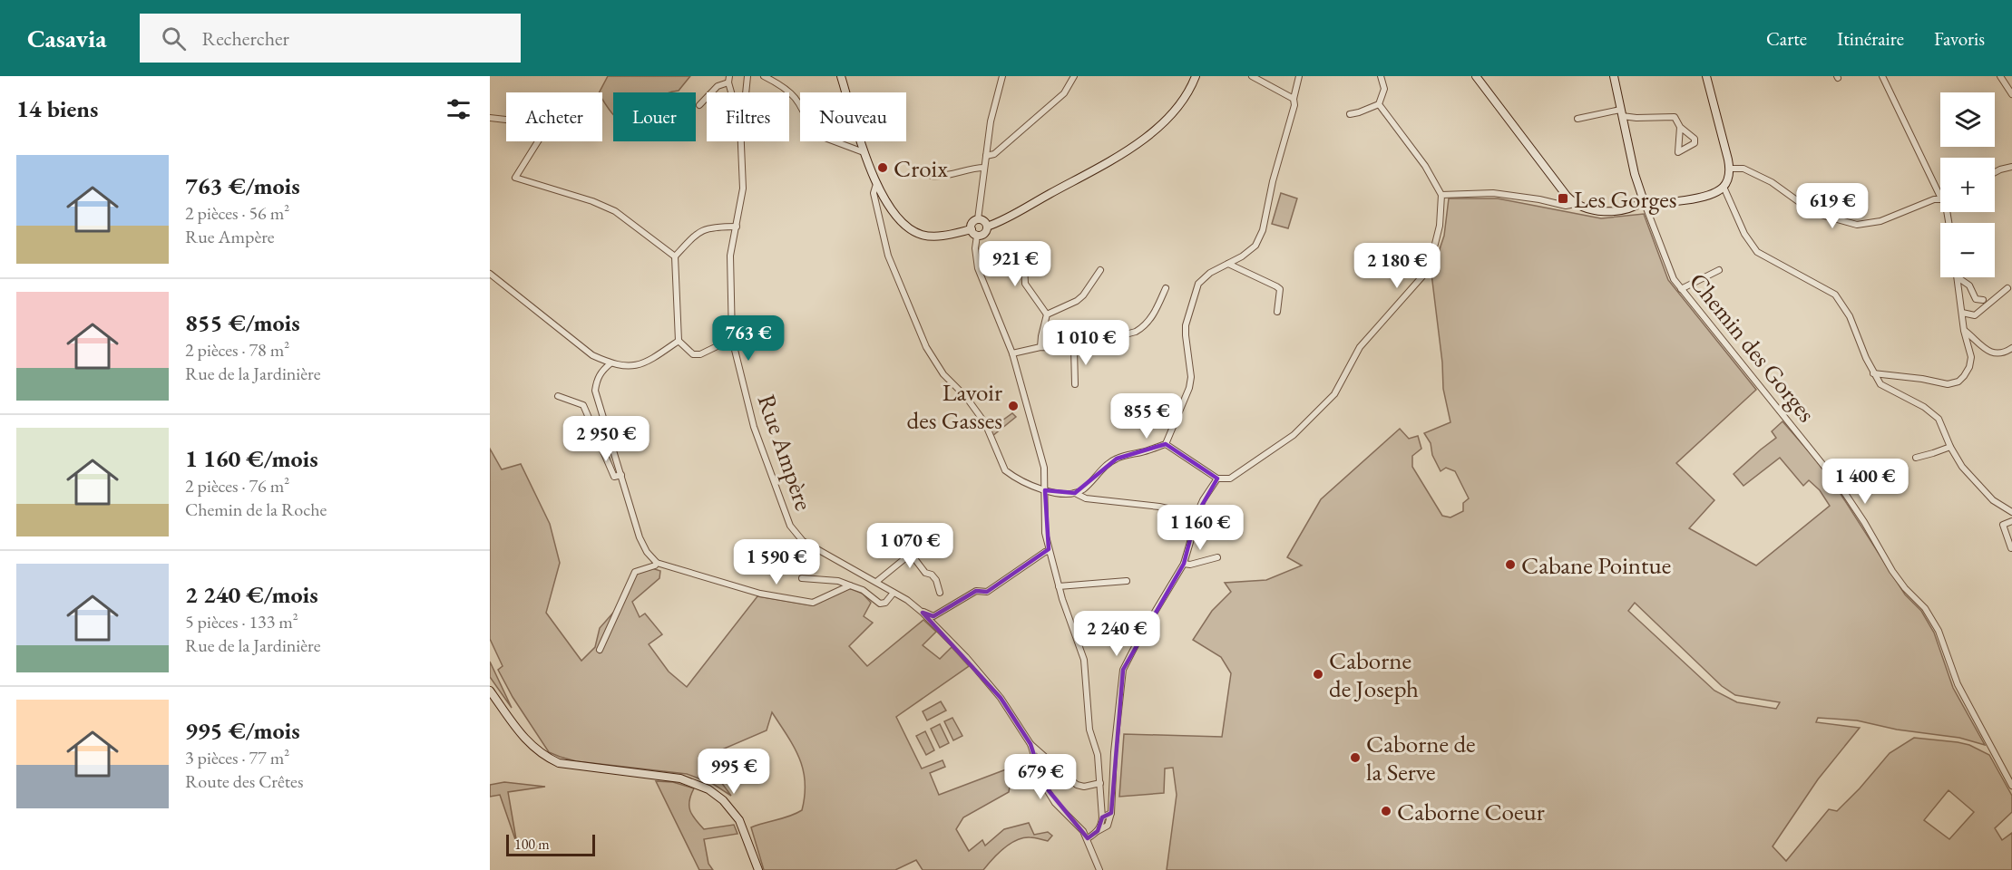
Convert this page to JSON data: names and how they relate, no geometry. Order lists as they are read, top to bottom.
{
  "streets": {
    "street": ["Chemin des Gorges", "Rue Ampère"]
  },
  "places": {
    "other": [
      "Croix",
      "Lavoir des Gasses",
      "Cabane Pointue",
      "Caborne de Joseph",
      "Caborne de la Serve",
      "Caborne Coeur"
    ],
    "transit": ["Les Gorges"]
  },
  "scale_bar": "100 m",
  "page": {
    "header": "Casavia",
    "search": "Rechercher",
    "nav": ["Carte", "Itinéraire", "Favoris"],
    "heading": "14 biens",
    "map_buttons": ["+", "−"],
    "chip": [
      "Acheter",
      "Louer",
      "Filtres",
      "Nouveau"
    ],
    "list": [
      {
        "name": "763 €/mois",
        "note": "2 pièces · 56 m² · Rue Ampère"
      },
      {
        "name": "855 €/mois",
        "note": "2 pièces · 78 m² · Rue de la Jardinière"
      },
      {
        "name": "1 160 €/mois",
        "note": "2 pièces · 76 m² · Chemin de la Roche"
      },
      {
        "name": "2 240 €/mois",
        "note": "5 pièces · 133 m² · Rue de la Jardinière"
      },
      {
        "name": "995 €/mois",
        "note": "3 pièces · 77 m² · Route des Crêtes"
      }
    ],
    "price": [
      "619 €",
      "921 €",
      "2 180 €",
      "763 €",
      "1 010 €",
      "855 €",
      "2 950 €",
      "1 400 €",
      "1 160 €",
      "1 070 €",
      "1 590 €",
      "2 240 €",
      "995 €",
      "679 €"
    ],
    "scale": "100 m"
  }
}
